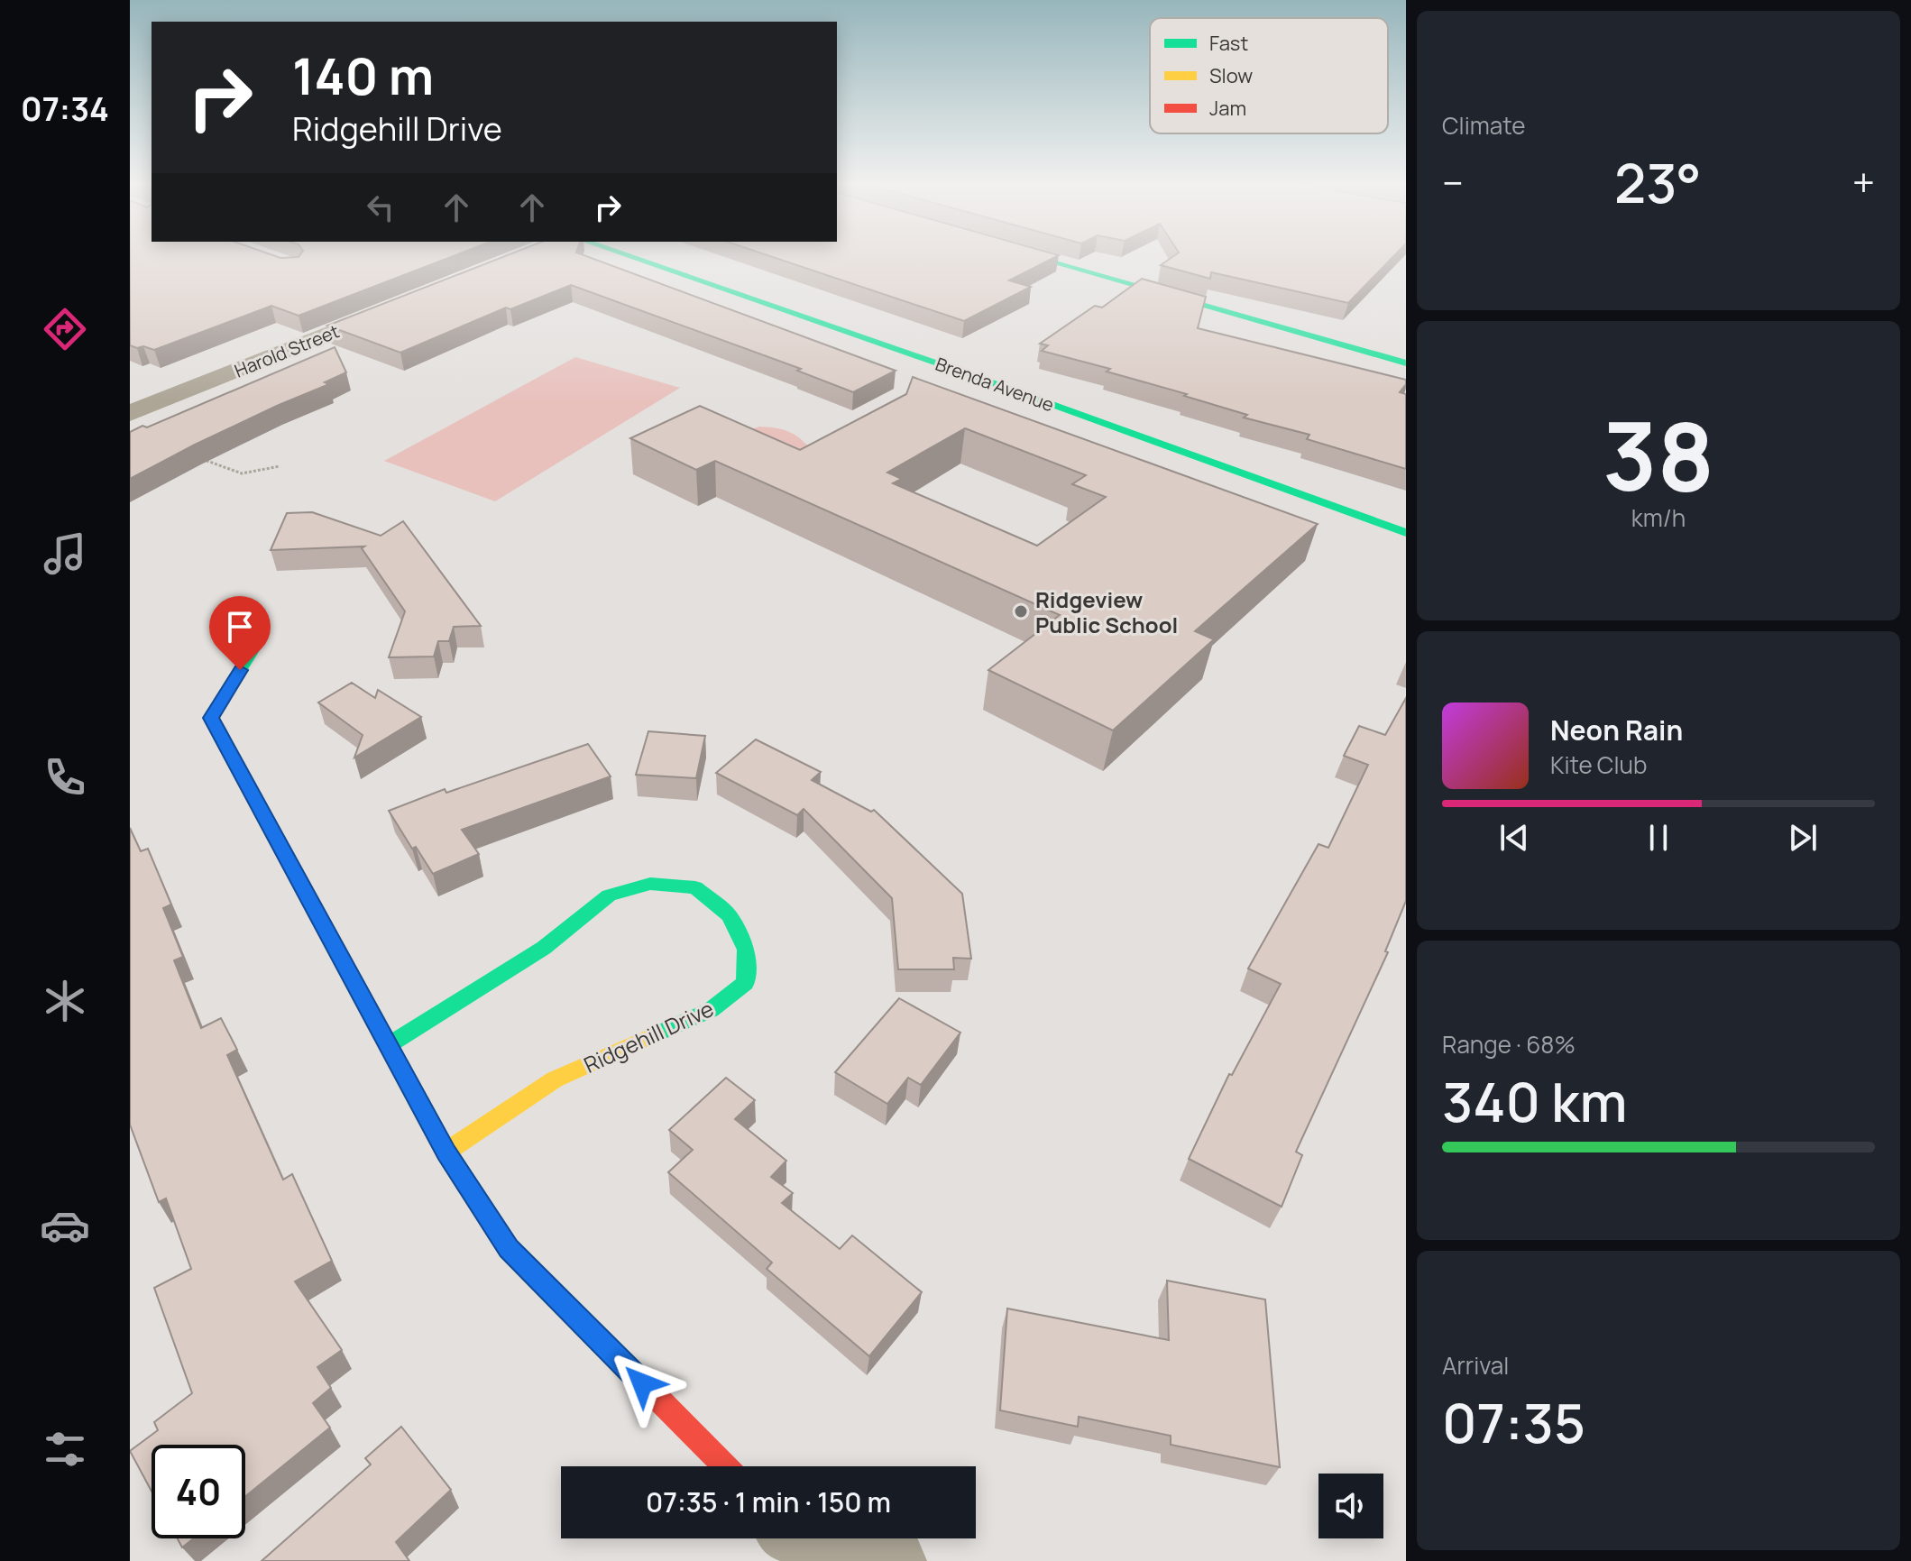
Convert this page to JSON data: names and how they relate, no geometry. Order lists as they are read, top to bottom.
{
  "streets": {
    "street": ["Harold Street", "Brenda Avenue", "Ridgehill Drive"]
  },
  "places": ["Ridgeview Public School"],
  "legend": ["Fast", "Slow", "Jam"],
  "page": {
    "tabs": "07:34",
    "tile": [
      "Climate",
      ["38", "km/h"],
      ["Range · 68%", "340 km"],
      ["Arrival", "07:35"]
    ],
    "turn": ["140 m", "Ridgehill Drive"],
    "heat": ["−", "23°", "+"],
    "song": ["Neon Rain", "Kite Club"],
    "limit": "40",
    "trip": "07:35 · 1 min · 150 m"
  }
}
